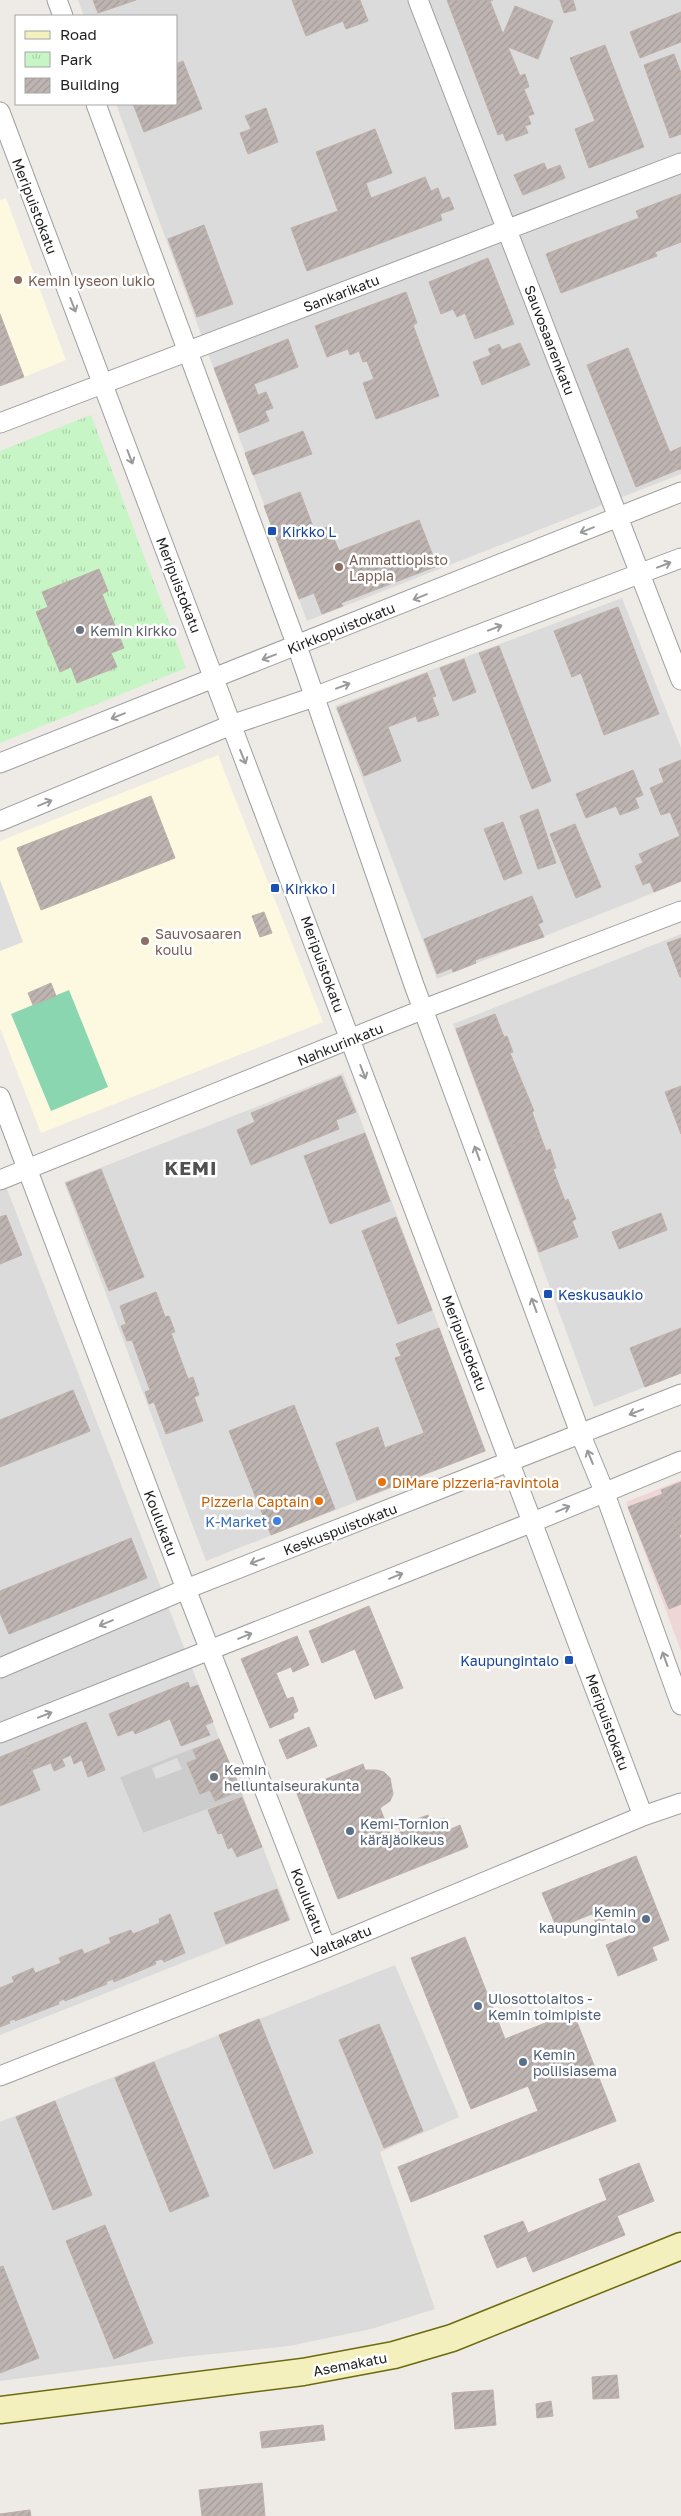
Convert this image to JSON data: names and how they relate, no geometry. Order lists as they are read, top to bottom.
{
  "streets": {
    "main road": ["Asemakatu"],
    "street": [
      "Meripuistokatu",
      "Sankarikatu",
      "Sauvosaarenkatu",
      "Kirkkopuistokatu",
      "Nahkurinkatu",
      "Koulukatu",
      "Keskuspuistokatu",
      "Valtakatu"
    ]
  },
  "crossings": [
    ["Meripuistokatu", "Sankarikatu"],
    ["Meripuistokatu", "Kirkkopuistokatu"],
    ["Meripuistokatu", "Nahkurinkatu"],
    ["Meripuistokatu", "Keskuspuistokatu"],
    ["Meripuistokatu", "Valtakatu"],
    ["Sankarikatu", "Sauvosaarenkatu"],
    ["Sauvosaarenkatu", "Kirkkopuistokatu"],
    ["Nahkurinkatu", "Koulukatu"],
    ["Koulukatu", "Keskuspuistokatu"],
    ["Koulukatu", "Valtakatu"]
  ],
  "districts": ["KEMI"],
  "places": {
    "other": [
      "Kemin lyseon lukio",
      "Ammattiopisto Lappia",
      "Kemin kirkko",
      "Sauvosaaren koulu",
      "DiMare pizzeria-ravintola",
      "Pizzeria Captain",
      "K-Market",
      "Kemin helluntaiseurakunta",
      "Kemi-Tornion käräjäoikeus",
      "Kemin kaupungintalo",
      "Ulosottolaitos - Kemin toimipiste",
      "Kemin poliisiasema"
    ],
    "transit": [
      "Kirkko L",
      "Kirkko I",
      "Keskusaukio",
      "Kaupungintalo"
    ]
  },
  "legend": ["Road", "Park", "Building"]
}
